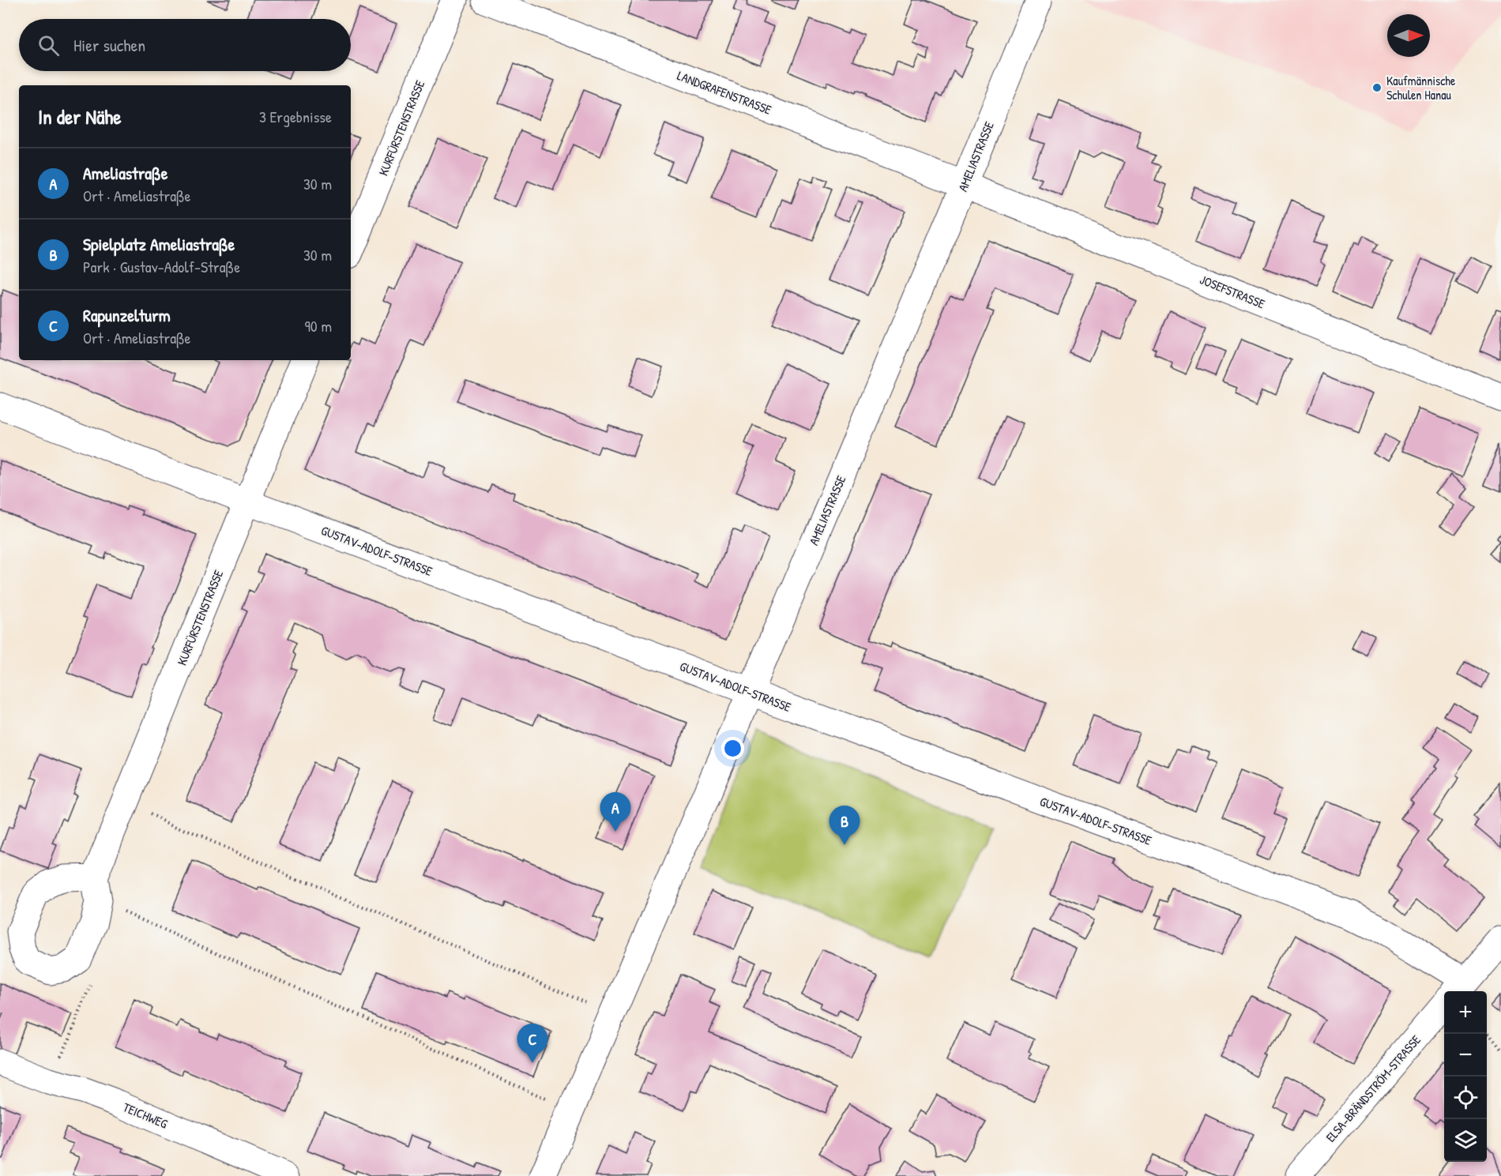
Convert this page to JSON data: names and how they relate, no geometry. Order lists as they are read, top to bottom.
{
  "streets": {
    "street": [
      "LANDGRAFENSTRASSE",
      "KURFÜRSTENSTRASSE",
      "AMELIASTRASSE",
      "JOSEFSTRASSE",
      "GUSTAV-ADOLF-STRASSE",
      "ELSA-BRÄNDSTRÖM-STRASSE",
      "TEICHWEG"
    ]
  },
  "crossings": [
    ["LANDGRAFENSTRASSE", "AMELIASTRASSE"],
    ["LANDGRAFENSTRASSE", "JOSEFSTRASSE"],
    ["KURFÜRSTENSTRASSE", "GUSTAV-ADOLF-STRASSE"],
    ["AMELIASTRASSE", "JOSEFSTRASSE"],
    ["AMELIASTRASSE", "GUSTAV-ADOLF-STRASSE"]
  ],
  "places": ["Kaufmännische Schulen Hanau"],
  "north": "right",
  "page": {
    "search": "Hier suchen",
    "heading": ["In der Nähe", "3 Ergebnisse"],
    "list": [
      {
        "mark": "A",
        "name": "Ameliastraße",
        "note": "Ort · Ameliastraße",
        "value": "30 m"
      },
      {
        "mark": "B",
        "name": "Spielplatz Ameliastraße",
        "note": "Park · Gustav-Adolf-Straße",
        "value": "30 m"
      },
      {
        "mark": "C",
        "name": "Rapunzelturm",
        "note": "Ort · Ameliastraße",
        "value": "90 m"
      }
    ],
    "pins": ["A", "B", "C"],
    "map_buttons": ["+", "−"]
  }
}
